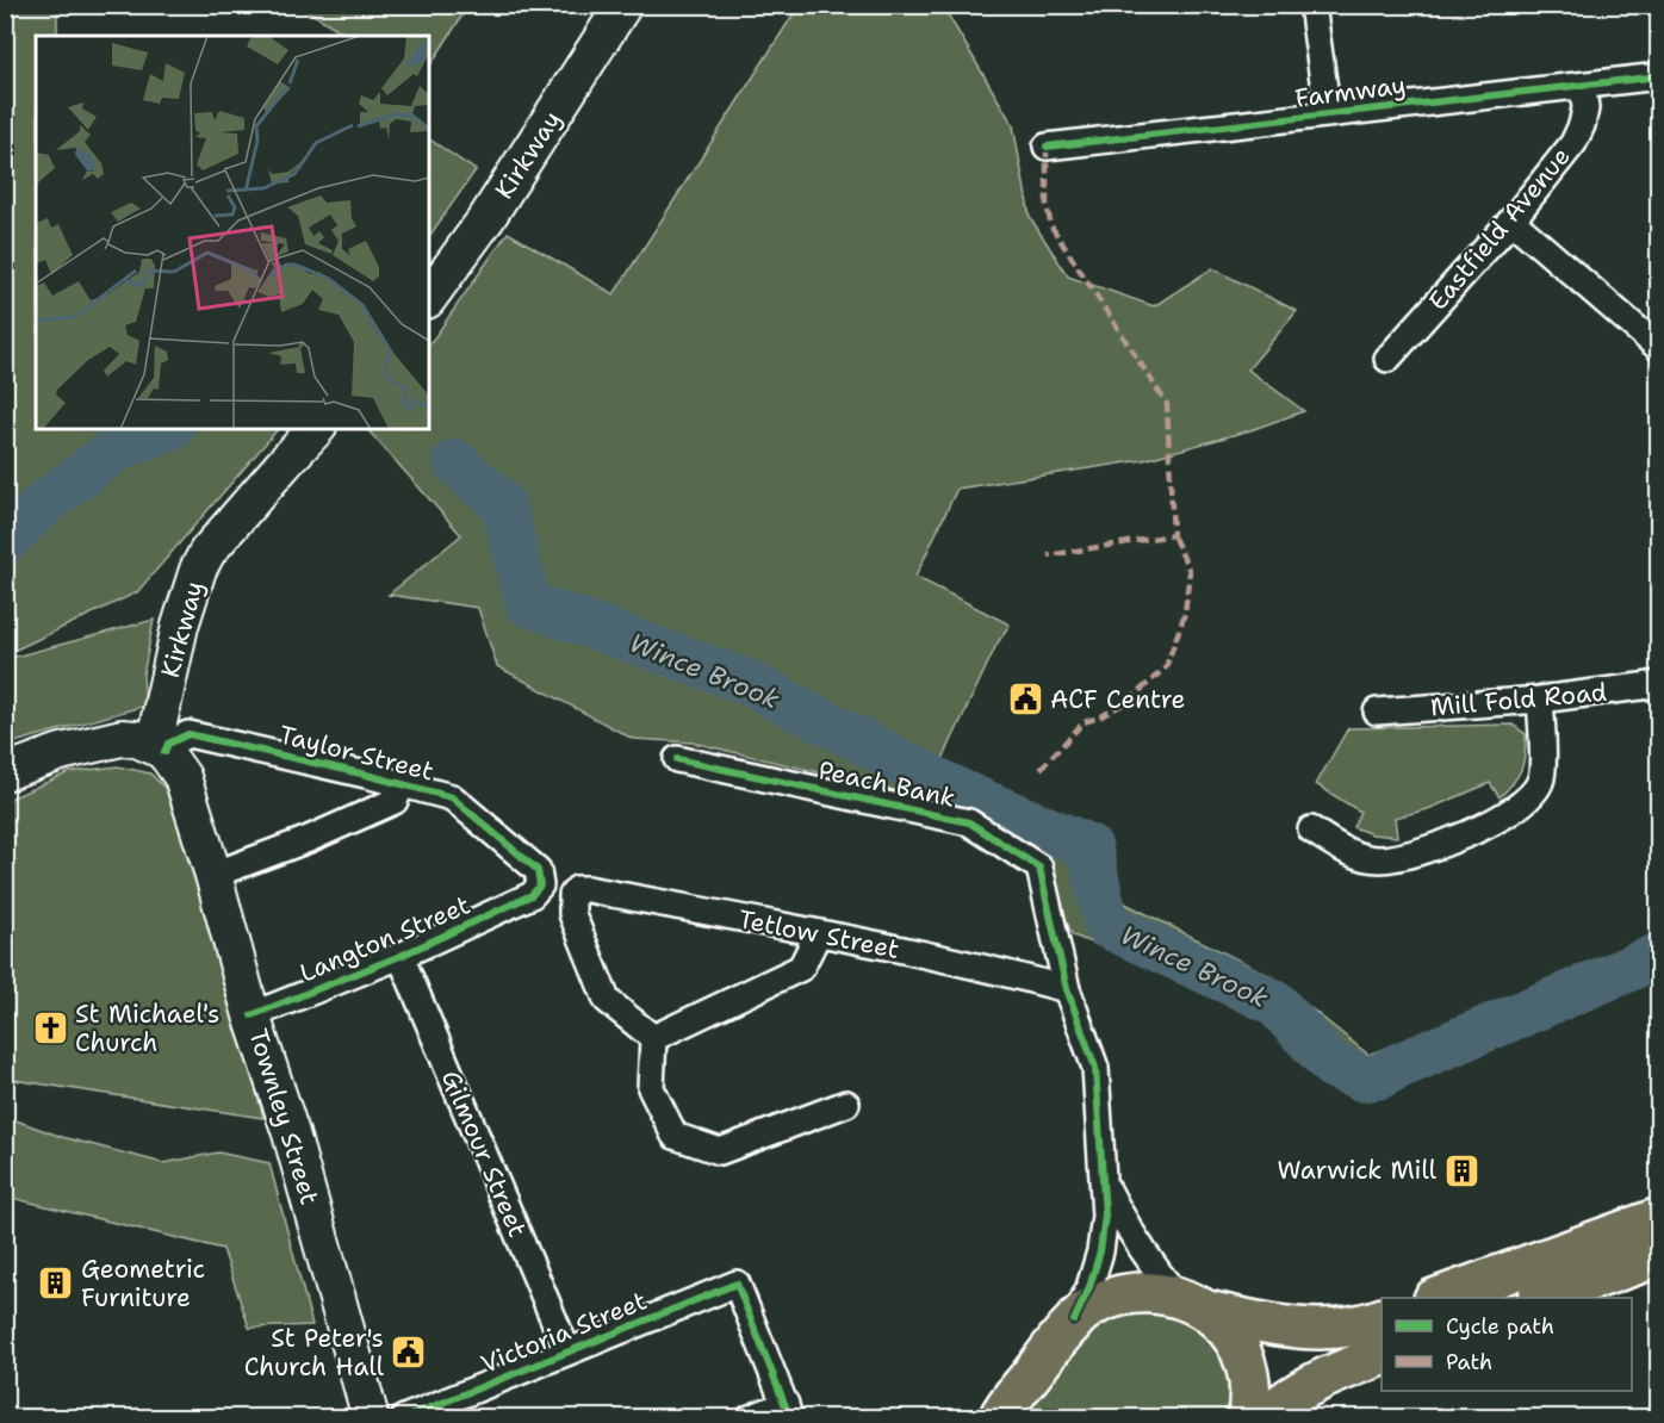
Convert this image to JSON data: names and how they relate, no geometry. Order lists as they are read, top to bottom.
{
  "streets": {
    "main road": ["Kirkway", "Townley Street"],
    "street": [
      "Farmway",
      "Eastfield Avenue",
      "Mill Fold Road",
      "Taylor Street",
      "Peach Bank",
      "Tetlow Street",
      "Langton Street",
      "Gilmour Street",
      "Victoria Street"
    ]
  },
  "crossings": [
    ["Farmway", "Eastfield Avenue"],
    ["Kirkway", "Taylor Street"],
    ["Kirkway", "Townley Street"],
    ["Taylor Street", "Langton Street"],
    ["Taylor Street", "Townley Street"],
    ["Peach Bank", "Tetlow Street"],
    ["Langton Street", "Townley Street"],
    ["Langton Street", "Gilmour Street"],
    ["Gilmour Street", "Victoria Street"]
  ],
  "water": ["Wince Brook"],
  "places": {
    "public building": ["ACF Centre", "St Peter's Church Hall"],
    "church": ["St Michael's Church"],
    "building": ["Warwick Mill", "Geometric Furniture"]
  },
  "legend": ["Cycle path", "Path"]
}
